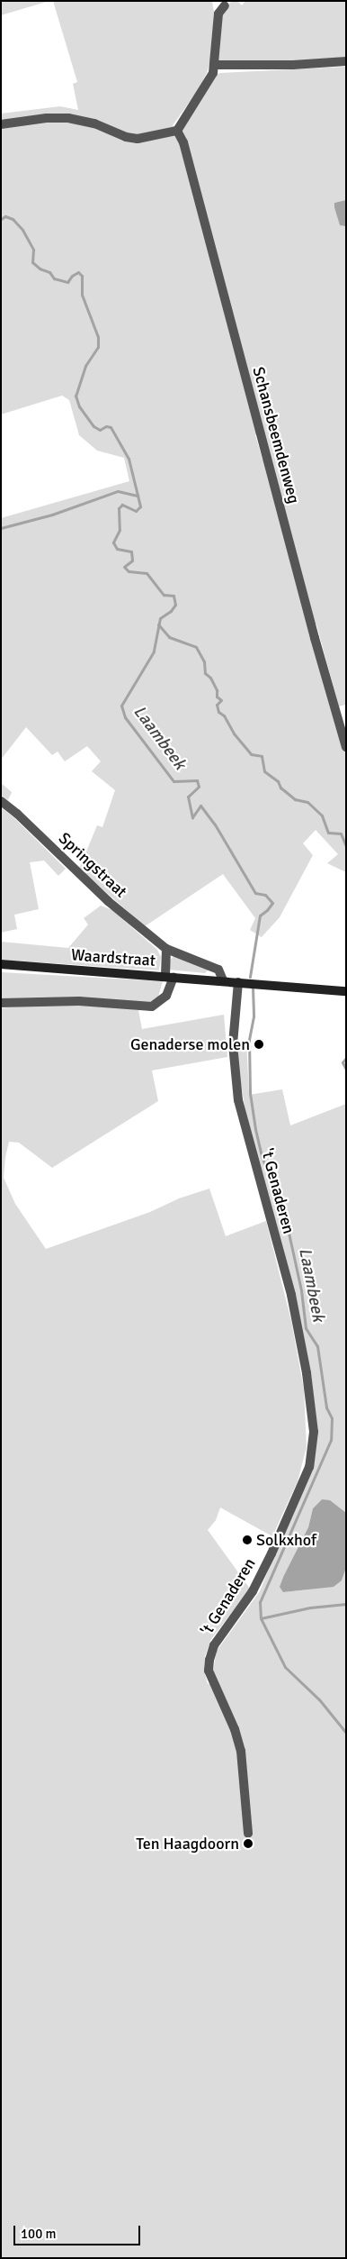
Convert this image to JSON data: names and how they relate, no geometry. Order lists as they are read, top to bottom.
{
  "streets": {
    "street": [
      "Schansbeemdenweg",
      "Springstraat",
      "Waardstraat",
      "'t Genaderen"
    ]
  },
  "crossings": [
    ["Springstraat", "Waardstraat"]
  ],
  "water": ["Laambeek"],
  "places": ["Genaderse molen", "Solkxhof", "Ten Haagdoorn"],
  "scale_bar": "100 m"
}
